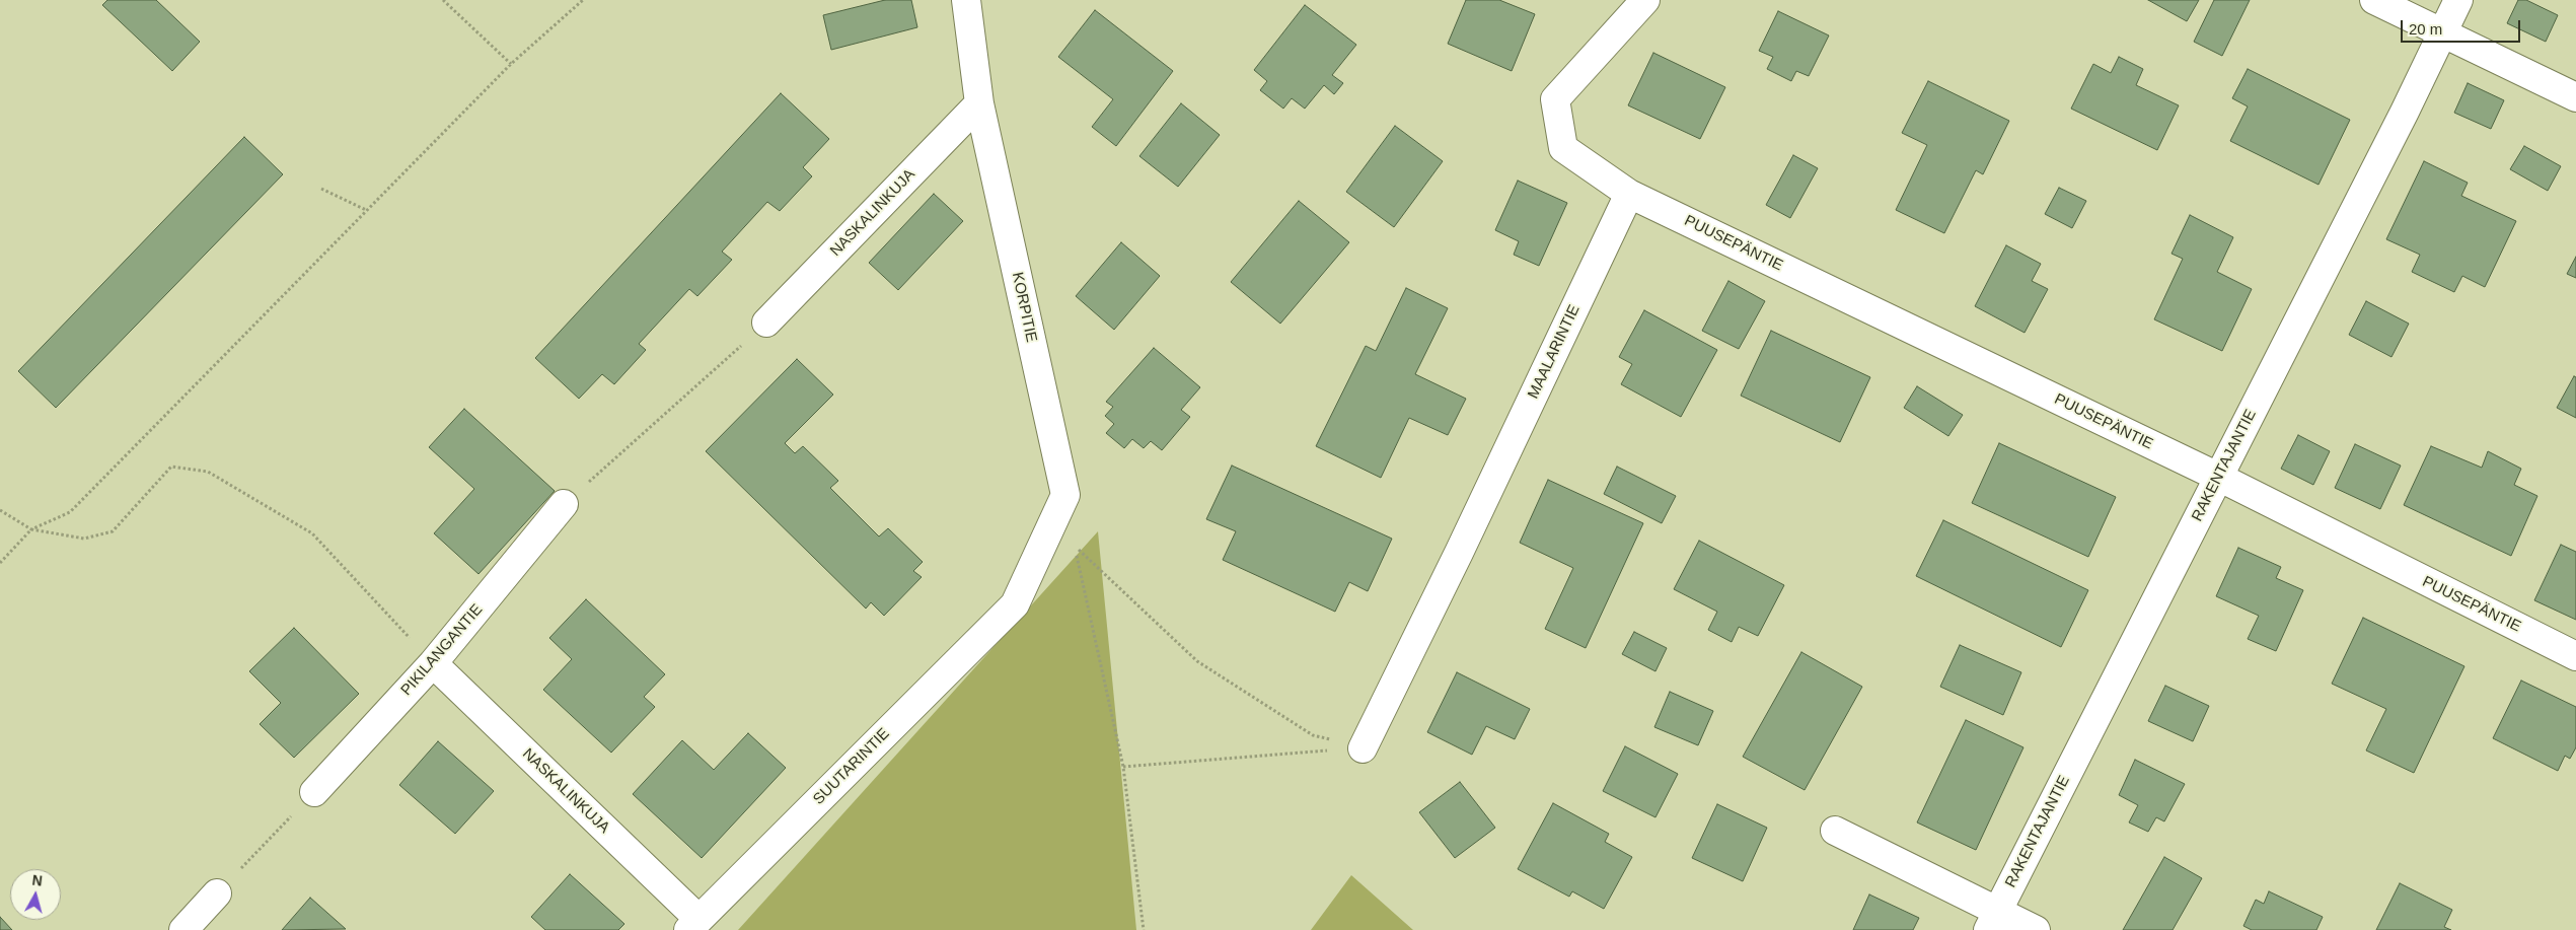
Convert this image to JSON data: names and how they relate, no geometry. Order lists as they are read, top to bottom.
{
  "streets": {
    "street": [
      "NASKALINKUJA",
      "PUUSEPÄNTIE",
      "KORPITIE",
      "MAALARINTIE",
      "RAKENTAJANTIE",
      "PIKILANGANTIE",
      "SUUTARINTIE"
    ]
  },
  "crossings": [
    ["NASKALINKUJA", "KORPITIE"],
    ["NASKALINKUJA", "PIKILANGANTIE"],
    ["NASKALINKUJA", "SUUTARINTIE"],
    ["PUUSEPÄNTIE", "MAALARINTIE"],
    ["PUUSEPÄNTIE", "RAKENTAJANTIE"],
    ["KORPITIE", "SUUTARINTIE"]
  ],
  "scale_bar": "20 m",
  "north": "top"
}
